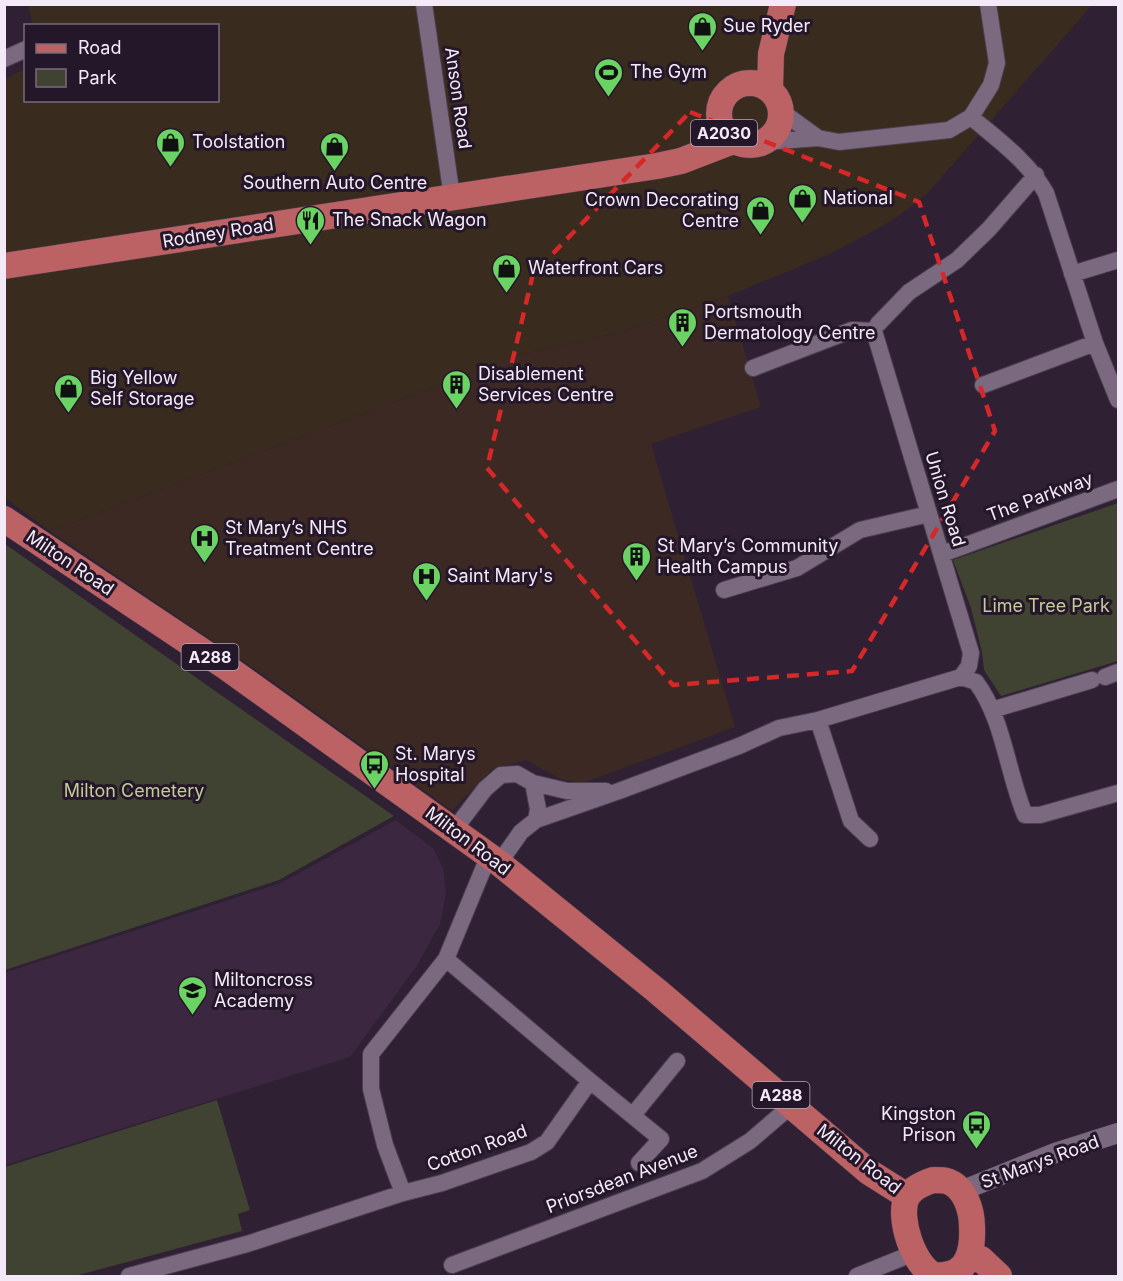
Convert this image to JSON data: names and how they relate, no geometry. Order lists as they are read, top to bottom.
{
  "streets": {
    "main road": [
      "A2030",
      "Rodney Road",
      "Milton Road",
      "A288"
    ],
    "street": [
      "Anson Road",
      "The Parkway",
      "Union Road",
      "Cotton Road",
      "St Marys Road",
      "Priorsdean Avenue"
    ]
  },
  "crossings": [
    ["Anson Road", "Rodney Road"],
    ["A2030", "Rodney Road"],
    ["The Parkway", "Union Road"],
    ["Milton Road", "St Marys Road"],
    ["Milton Road", "Priorsdean Avenue"]
  ],
  "parks": ["Lime Tree Park", "Milton Cemetery"],
  "places": {
    "shop": [
      "Sue Ryder",
      "Toolstation",
      "Southern Auto Centre",
      "National",
      "Crown Decorating Centre",
      "Waterfront Cars",
      "Big Yellow Self Storage"
    ],
    "sports": ["The Gym"],
    "restaurant": ["The Snack Wagon"],
    "building": ["Portsmouth Dermatology Centre", "Disablement Services Centre", "St Mary’s Community Health Campus"],
    "hospital": ["St Mary’s NHS Treatment Centre", "Saint Mary's"],
    "bus stop": ["St. Marys Hospital", "Kingston Prison"],
    "school or university": ["Miltoncross Academy"]
  },
  "legend": ["Road", "Park"]
}
